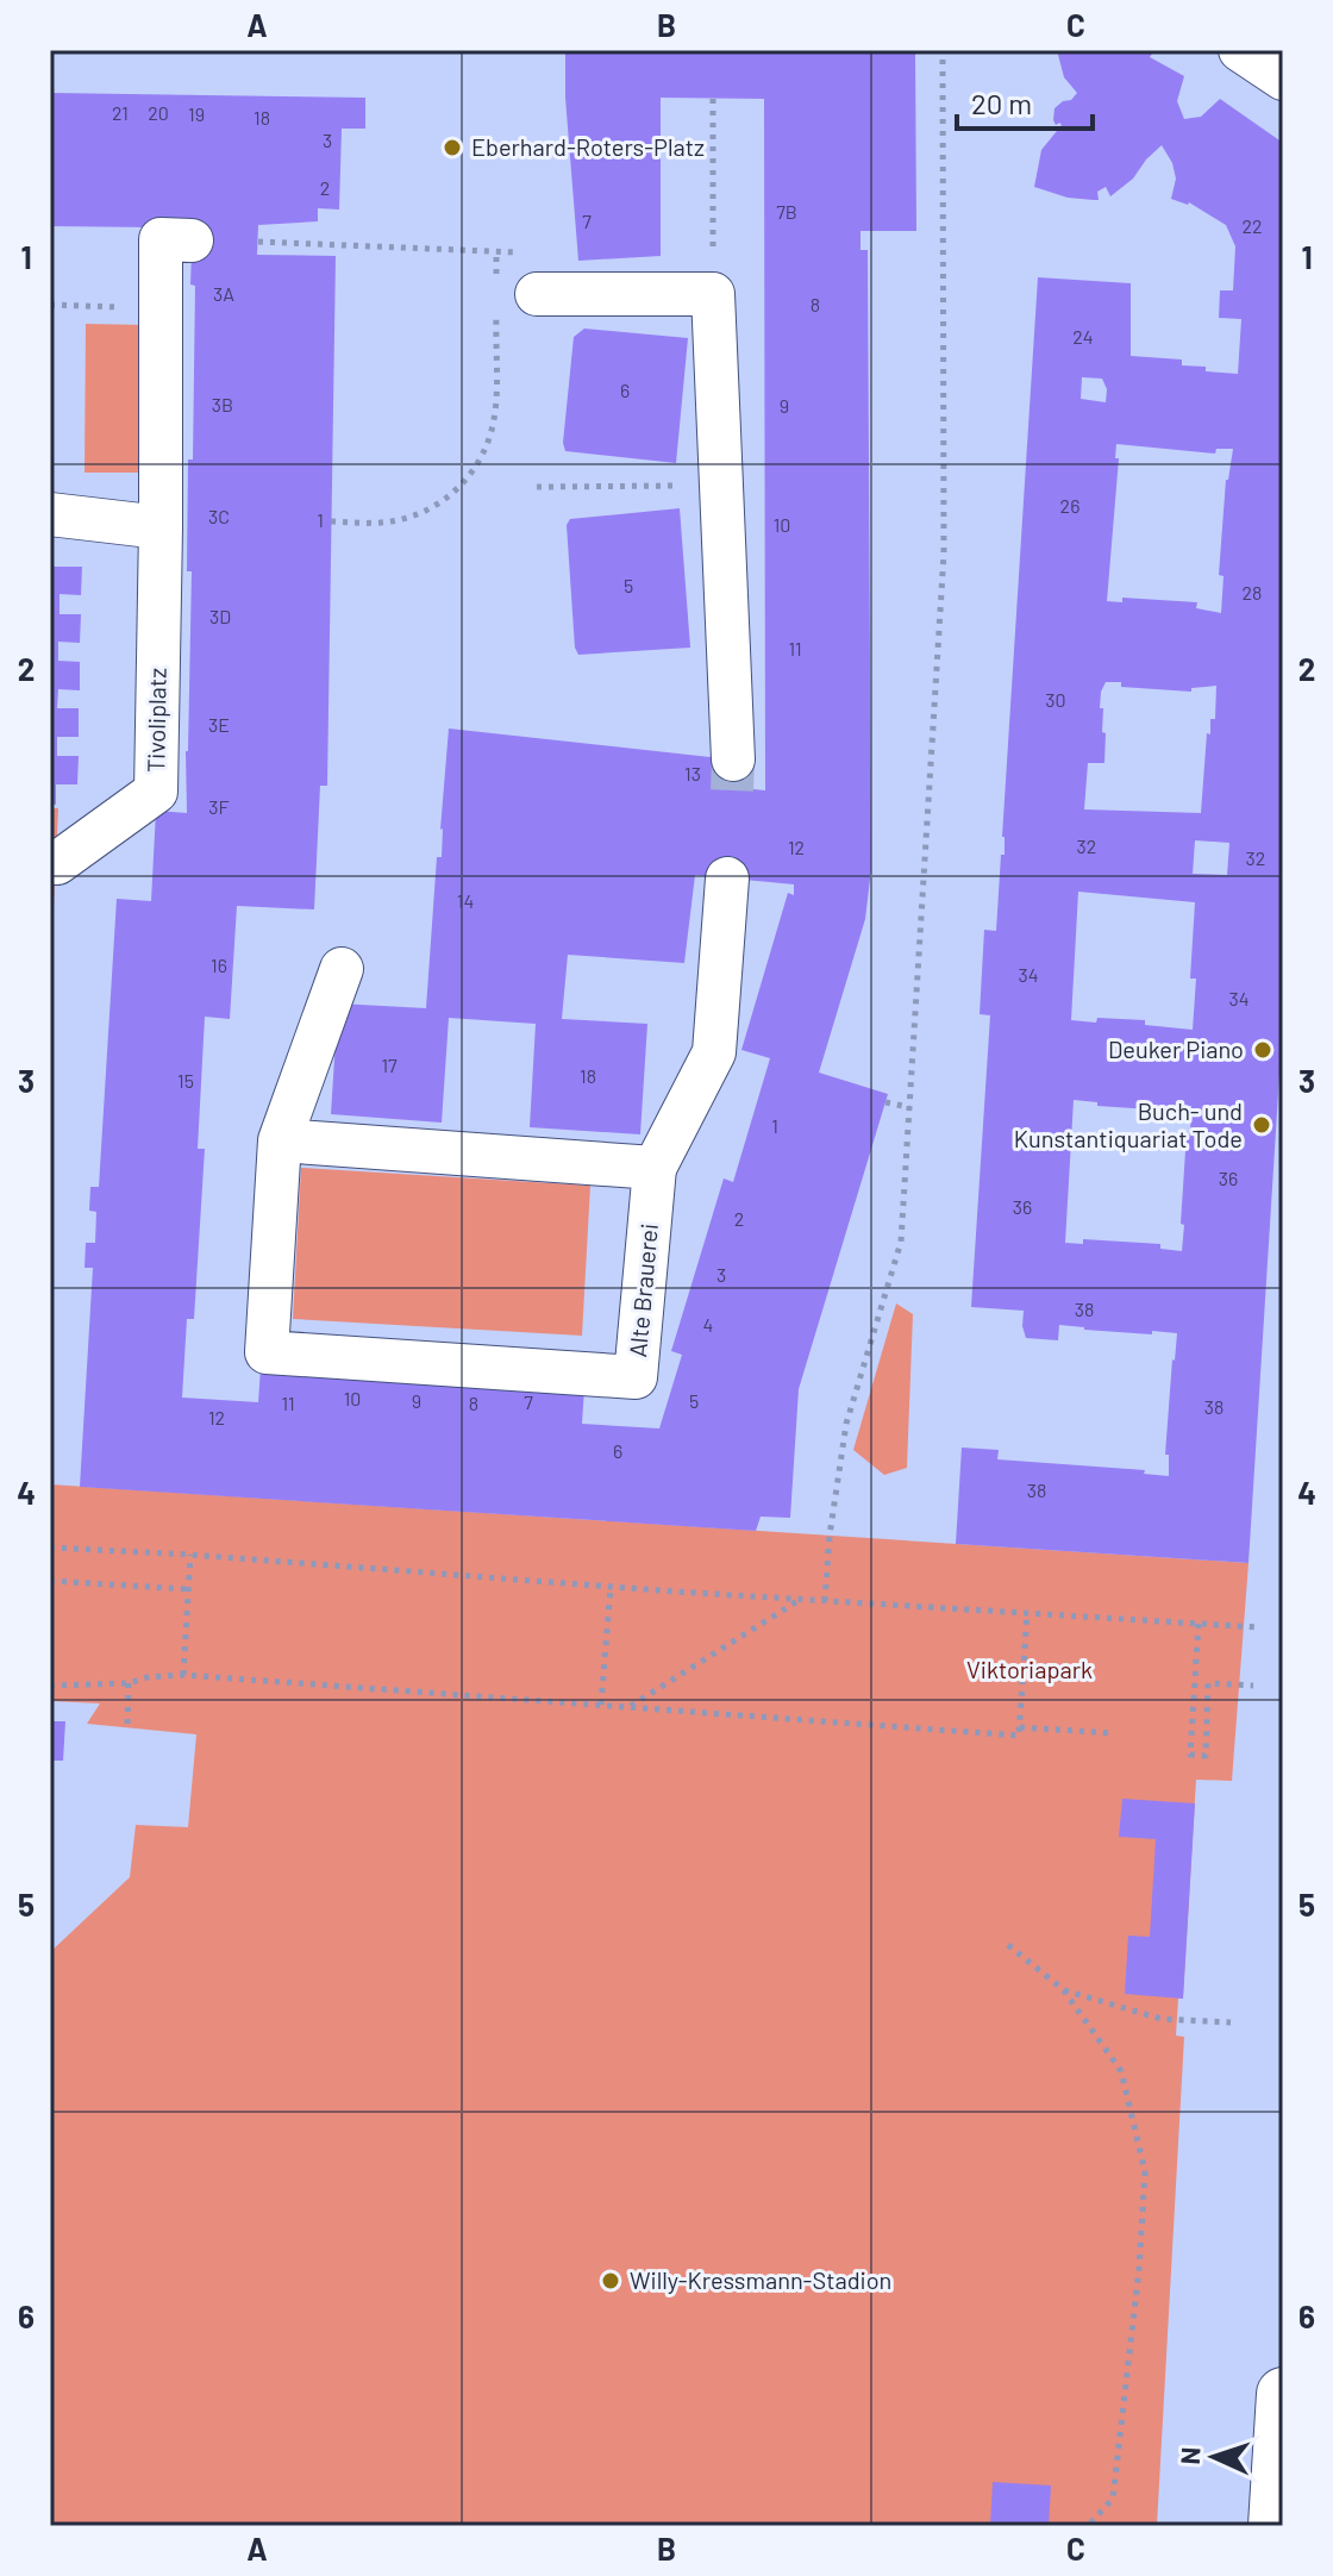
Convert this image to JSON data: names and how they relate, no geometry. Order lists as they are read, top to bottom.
{
  "streets": {
    "street": ["Tivoliplatz", "Alte Brauerei"]
  },
  "parks": ["Viktoriapark"],
  "places": [
    "Eberhard-Roters-Platz",
    "Deuker Piano",
    "Buch- und Kunstantiquariat Tode",
    "Willy-Kressmann-Stadion"
  ],
  "house_numbers": [
    "21",
    "20",
    "19",
    "18",
    "3",
    "2",
    "7B",
    "7",
    "22",
    "3A",
    "8",
    "24",
    "6",
    "3B",
    "9",
    "26",
    "3C",
    "1",
    "10",
    "5",
    "28",
    "3D",
    "11",
    "30",
    "3E",
    "13",
    "3F",
    "32",
    "12",
    "32",
    "14",
    "16",
    "34",
    "34",
    "17",
    "18",
    "15",
    "1",
    "36",
    "36",
    "2",
    "3",
    "38",
    "4",
    "10",
    "9",
    "5",
    "7",
    "11",
    "8",
    "38",
    "12",
    "6",
    "38"
  ],
  "scale_bar": "20 m",
  "north": "left",
  "grid": {
    "columns": ["A", "B", "C"],
    "rows": [
      "1",
      "2",
      "3",
      "4",
      "5",
      "6"
    ]
  }
}
